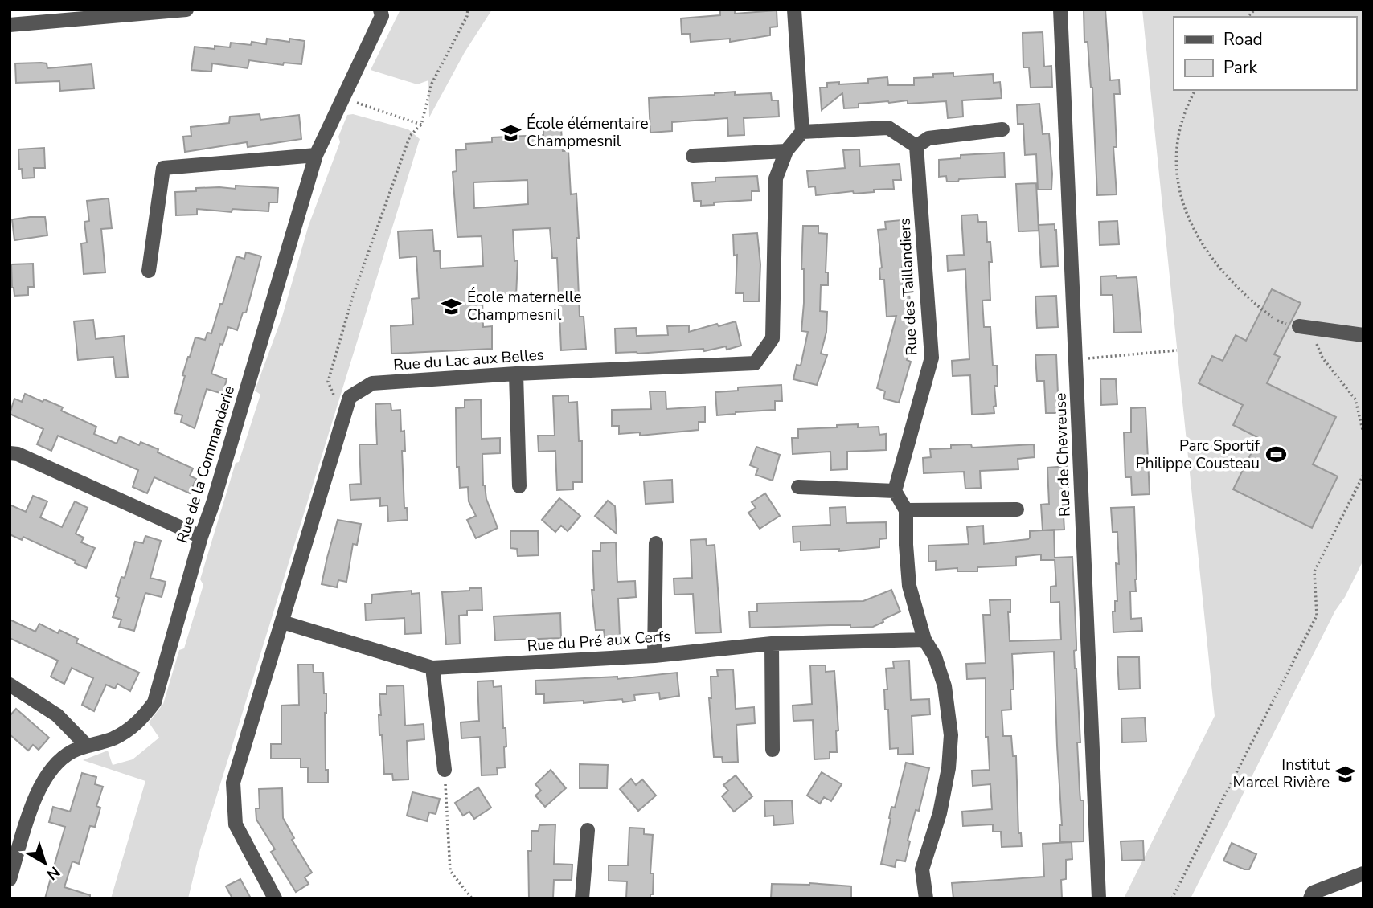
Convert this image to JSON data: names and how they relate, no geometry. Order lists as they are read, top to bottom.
{
  "streets": {
    "street": [
      "Rue des Taillandiers",
      "Rue du Lac aux Belles",
      "Rue de Chevreuse",
      "Rue de la Commanderie",
      "Rue du Pré aux Cerfs"
    ]
  },
  "places": {
    "school or university": ["École élémentaire Champmesnil", "École maternelle Champmesnil", "Institut Marcel Rivière"],
    "sports": ["Parc Sportif Philippe Cousteau"]
  },
  "legend": ["Road", "Park"],
  "north": "bottom right"
}
